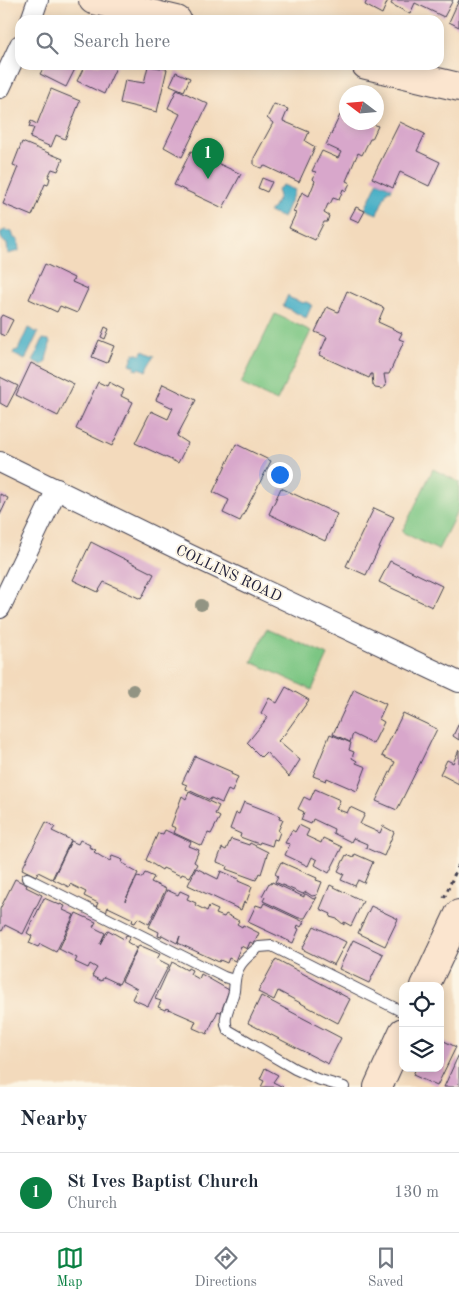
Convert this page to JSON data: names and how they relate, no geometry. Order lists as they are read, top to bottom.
{
  "streets": {
    "street": ["COLLINS ROAD"]
  },
  "north": "left",
  "page": {
    "search": "Search here",
    "pins": "1",
    "heading": "Nearby",
    "list": [
      {
        "mark": "1",
        "name": "St Ives Baptist Church",
        "note": "Church",
        "value": "130 m"
      }
    ],
    "nav": ["Map", "Directions", "Saved"]
  }
}
